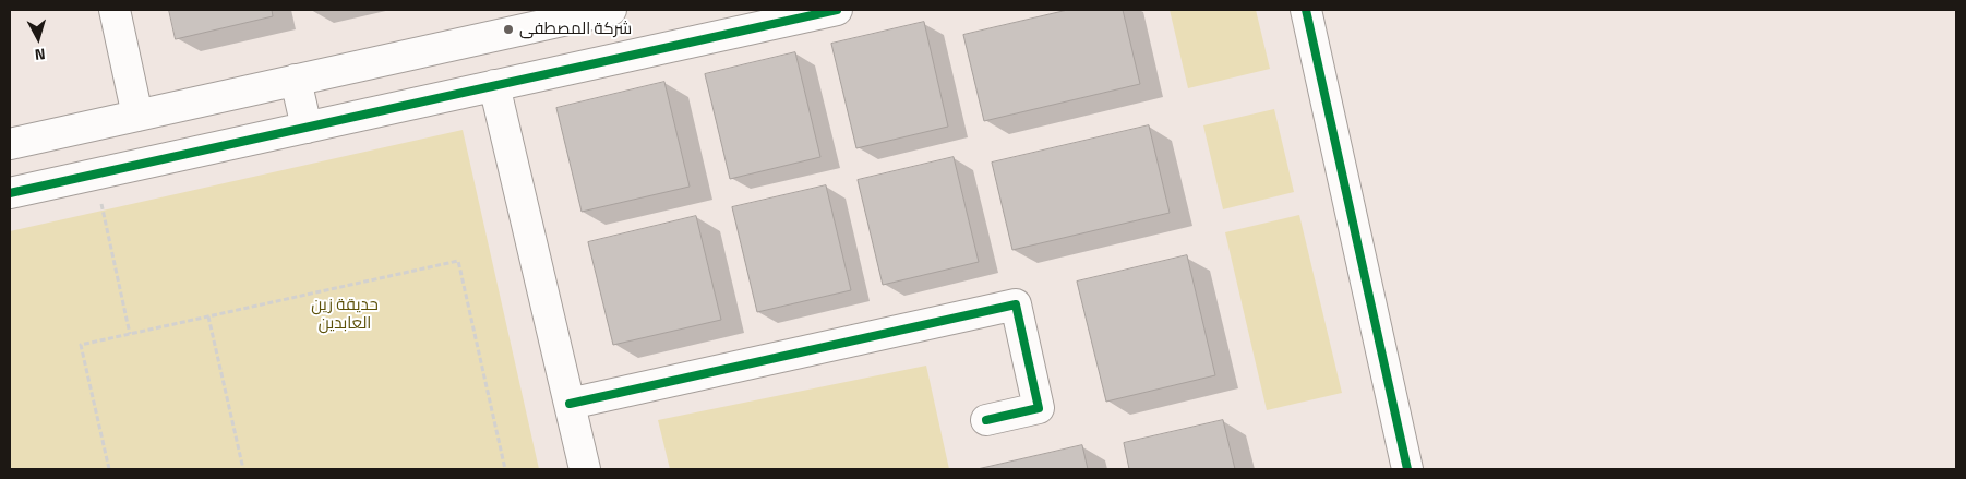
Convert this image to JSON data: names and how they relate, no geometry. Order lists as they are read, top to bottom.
{
  "parks": ["حديقة زين العابدين"],
  "places": ["شركة المصطفى"],
  "north": "bottom"
}
